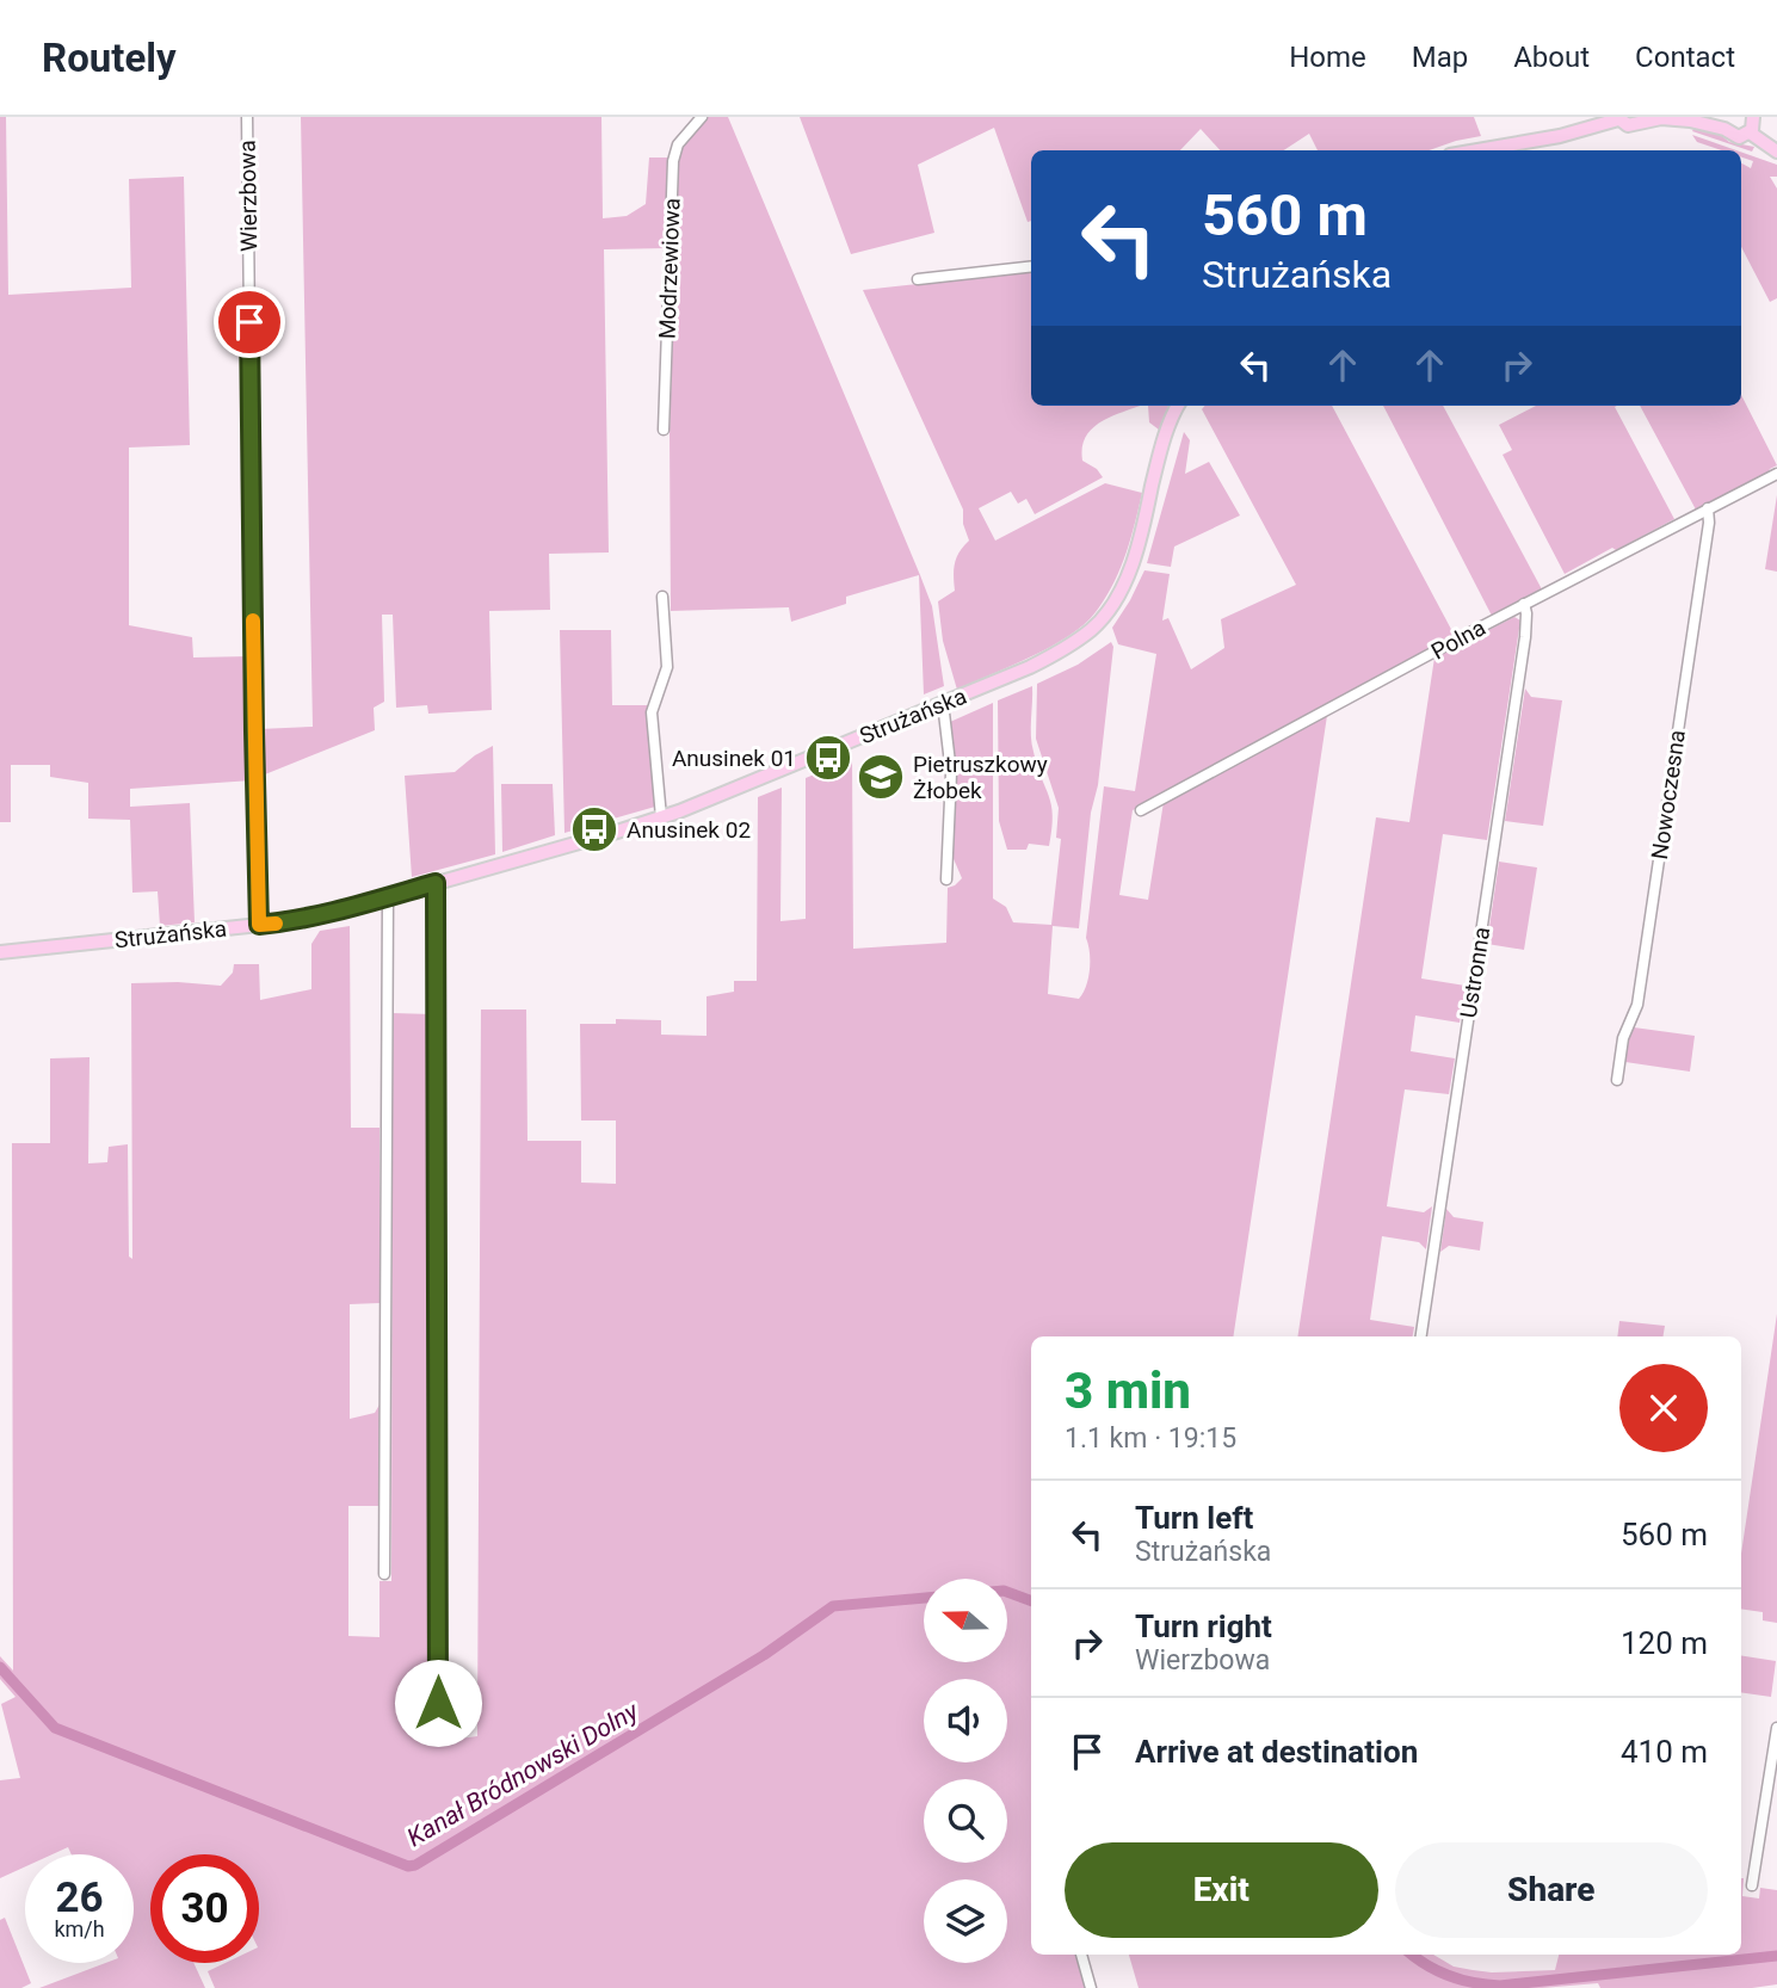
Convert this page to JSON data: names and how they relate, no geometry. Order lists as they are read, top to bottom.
{
  "streets": {
    "main road": ["Strużańska"],
    "street": [
      "Wierzbowa",
      "Modrzewiowa",
      "Polna",
      "Nowoczesna",
      "Ustronna"
    ]
  },
  "crossings": [
    ["Wierzbowa", "Strużańska"],
    ["Polna", "Nowoczesna"],
    ["Polna", "Ustronna"]
  ],
  "water": ["Kanał Bródnowski Dolny"],
  "places": {
    "bus stop": ["Anusinek 01", "Anusinek 02"],
    "school or university": ["Pietruszkowy Żłobek"]
  },
  "north": "left",
  "page": {
    "header": "Routely",
    "nav": [
      "Home",
      "Map",
      "About",
      "Contact"
    ],
    "turn": ["560 m", "Strużańska"],
    "heading": ["3 min", "1.1 km · 19:15"],
    "list": [
      {
        "name": "Turn left",
        "note": "Strużańska",
        "value": "560 m"
      },
      {
        "name": "Turn right",
        "note": "Wierzbowa",
        "value": "120 m"
      },
      {
        "name": "Arrive at destination",
        "value": "410 m"
      }
    ],
    "buttons": ["Exit", "Share"],
    "speed": "26 km/h",
    "limit": "30"
  }
}
